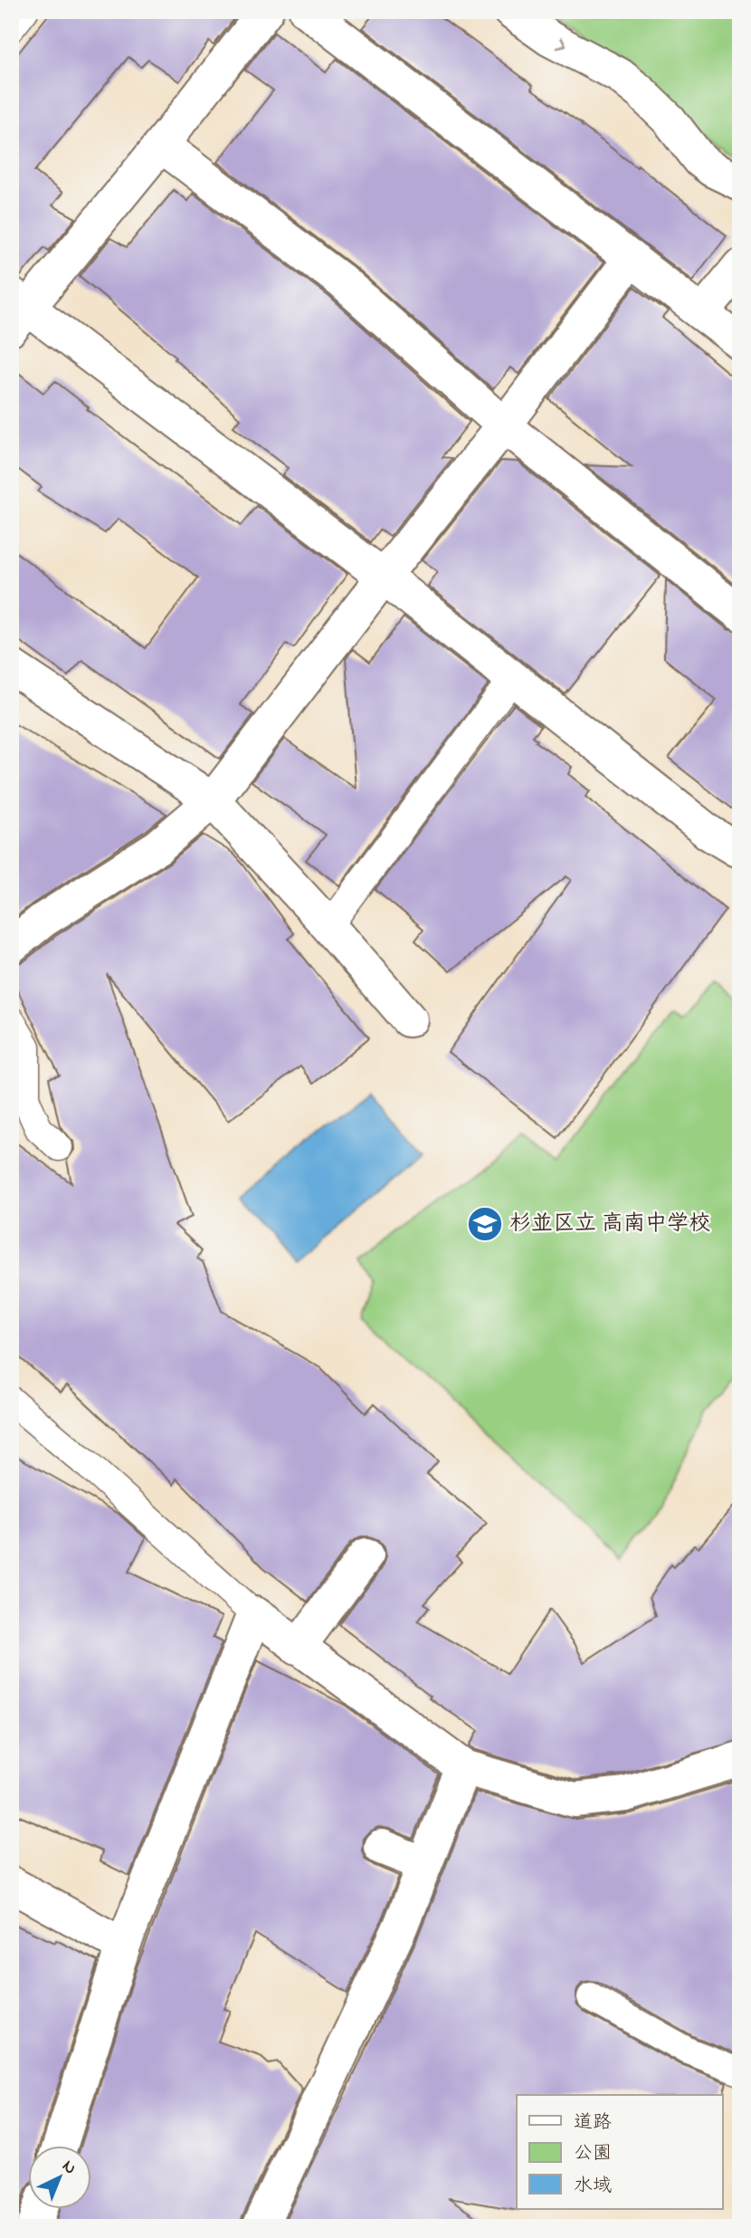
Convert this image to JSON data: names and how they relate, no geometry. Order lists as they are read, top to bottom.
{
  "places": {
    "school or university": ["杉並区立 高南中学校"]
  },
  "legend": ["道路", "公園", "水域"],
  "north": "top right"
}
